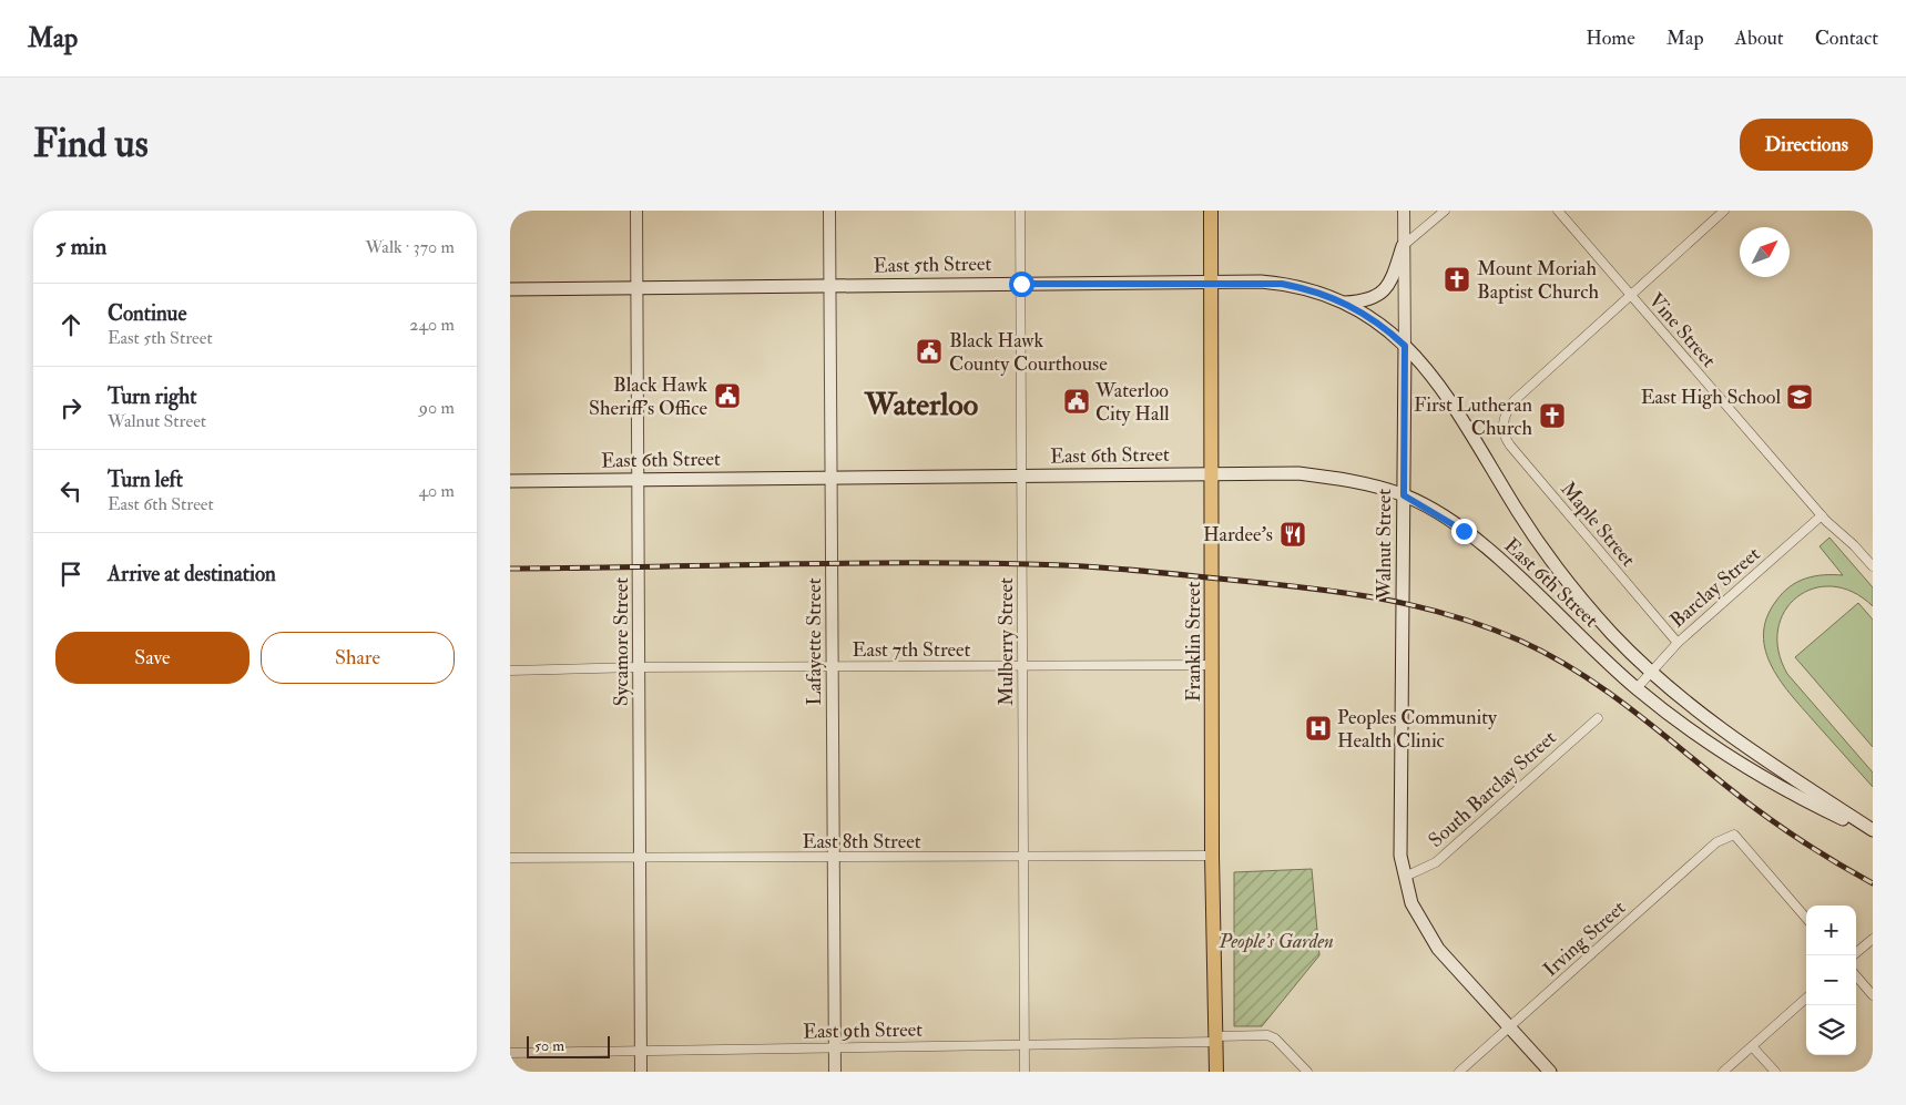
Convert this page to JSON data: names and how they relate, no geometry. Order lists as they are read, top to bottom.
{
  "streets": {
    "main road": [
      "East 5th Street",
      "East 6th Street",
      "Walnut Street",
      "Franklin Street"
    ],
    "street": [
      "Vine Street",
      "Maple Street",
      "Barclay Street",
      "Sycamore Street",
      "Lafayette Street",
      "Mulberry Street",
      "East 7th Street",
      "South Barclay Street",
      "East 8th Street",
      "Irving Street",
      "East 9th Street"
    ]
  },
  "crossings": [
    ["East 5th Street", "East 6th Street"],
    ["East 5th Street", "Walnut Street"],
    ["East 5th Street", "Barclay Street"],
    ["East 5th Street", "Sycamore Street"],
    ["East 5th Street", "Lafayette Street"],
    ["East 5th Street", "Mulberry Street"],
    ["East 5th Street", "Franklin Street"],
    ["Vine Street", "Maple Street"],
    ["Vine Street", "Barclay Street"],
    ["East 6th Street", "Walnut Street"],
    ["East 6th Street", "Barclay Street"],
    ["East 6th Street", "Sycamore Street"],
    ["East 6th Street", "Lafayette Street"],
    ["East 6th Street", "Mulberry Street"],
    ["East 6th Street", "Franklin Street"],
    ["Maple Street", "Barclay Street"],
    ["Walnut Street", "South Barclay Street"],
    ["Walnut Street", "Irving Street"],
    ["Sycamore Street", "East 7th Street"],
    ["Sycamore Street", "East 8th Street"],
    ["Sycamore Street", "East 9th Street"],
    ["Lafayette Street", "East 7th Street"],
    ["Lafayette Street", "East 8th Street"],
    ["Lafayette Street", "East 9th Street"],
    ["Mulberry Street", "East 7th Street"],
    ["Mulberry Street", "East 8th Street"],
    ["Mulberry Street", "East 9th Street"],
    ["Franklin Street", "East 7th Street"],
    ["Franklin Street", "East 8th Street"],
    ["Franklin Street", "East 9th Street"]
  ],
  "districts": ["Waterloo"],
  "parks": ["People's Garden"],
  "places": {
    "church": ["Mount Moriah Baptist Church", "First Lutheran Church"],
    "public building": ["Black Hawk County Courthouse", "Black Hawk Sheriff's Office", "Waterloo City Hall"],
    "school or university": ["East High School"],
    "restaurant": ["Hardee's"],
    "hospital": ["Peoples Community Health Clinic"]
  },
  "scale_bar": "50 m",
  "north": "top right",
  "page": {
    "header": "Map",
    "nav": [
      "Home",
      "Map",
      "About",
      "Contact"
    ],
    "buttons": [
      "Directions",
      ["Save", "Share"]
    ],
    "title": "Find us",
    "heading": ["5 min", "Walk · 370 m"],
    "list": [
      ["Continue", "East 5th Street", "240 m"],
      ["Turn right", "Walnut Street", "90 m"],
      ["Turn left", "East 6th Street", "40 m"],
      "Arrive at destination"
    ],
    "map_buttons": ["+", "−"],
    "scale": "50 m"
  }
}
